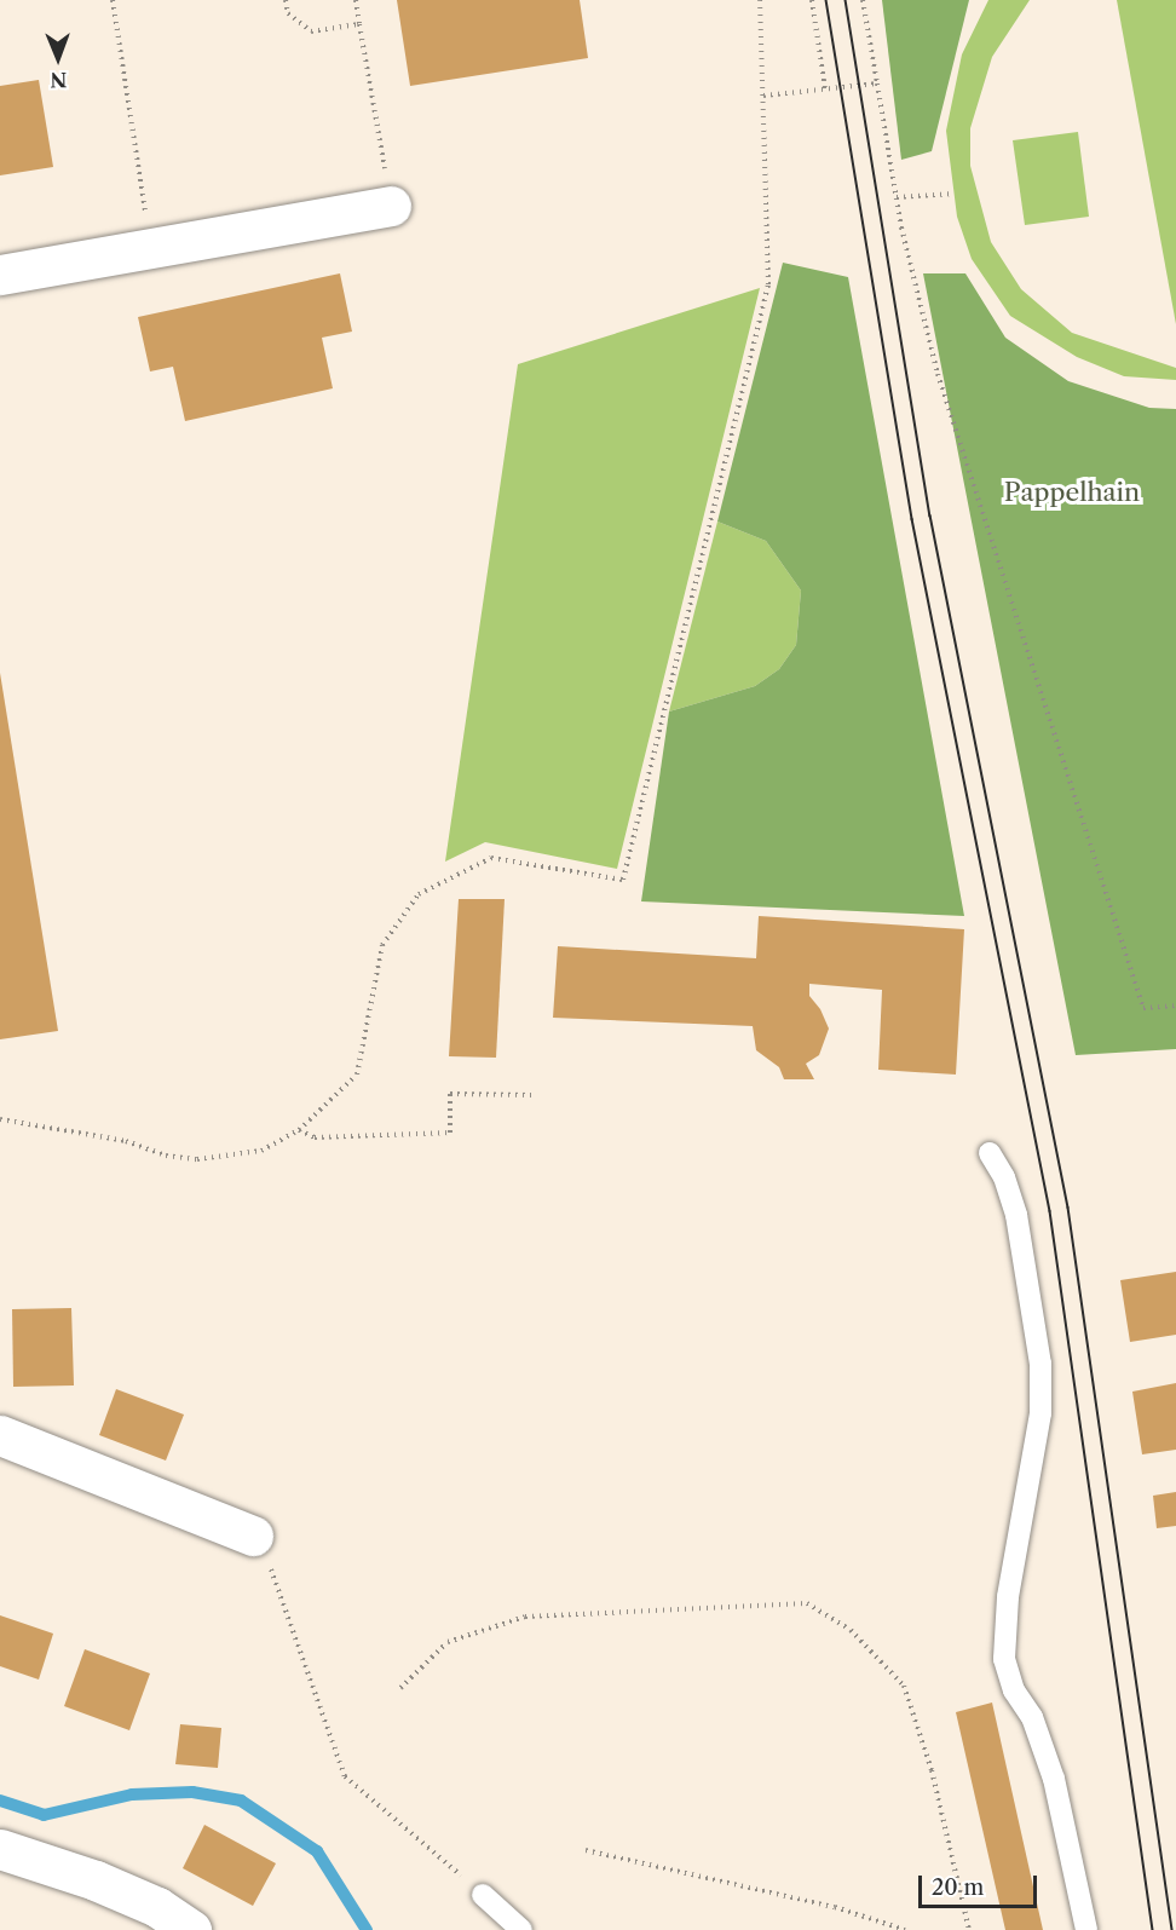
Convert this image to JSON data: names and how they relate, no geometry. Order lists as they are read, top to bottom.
{
  "parks": ["Pappelhain"],
  "scale_bar": "20 m",
  "north": "bottom"
}
